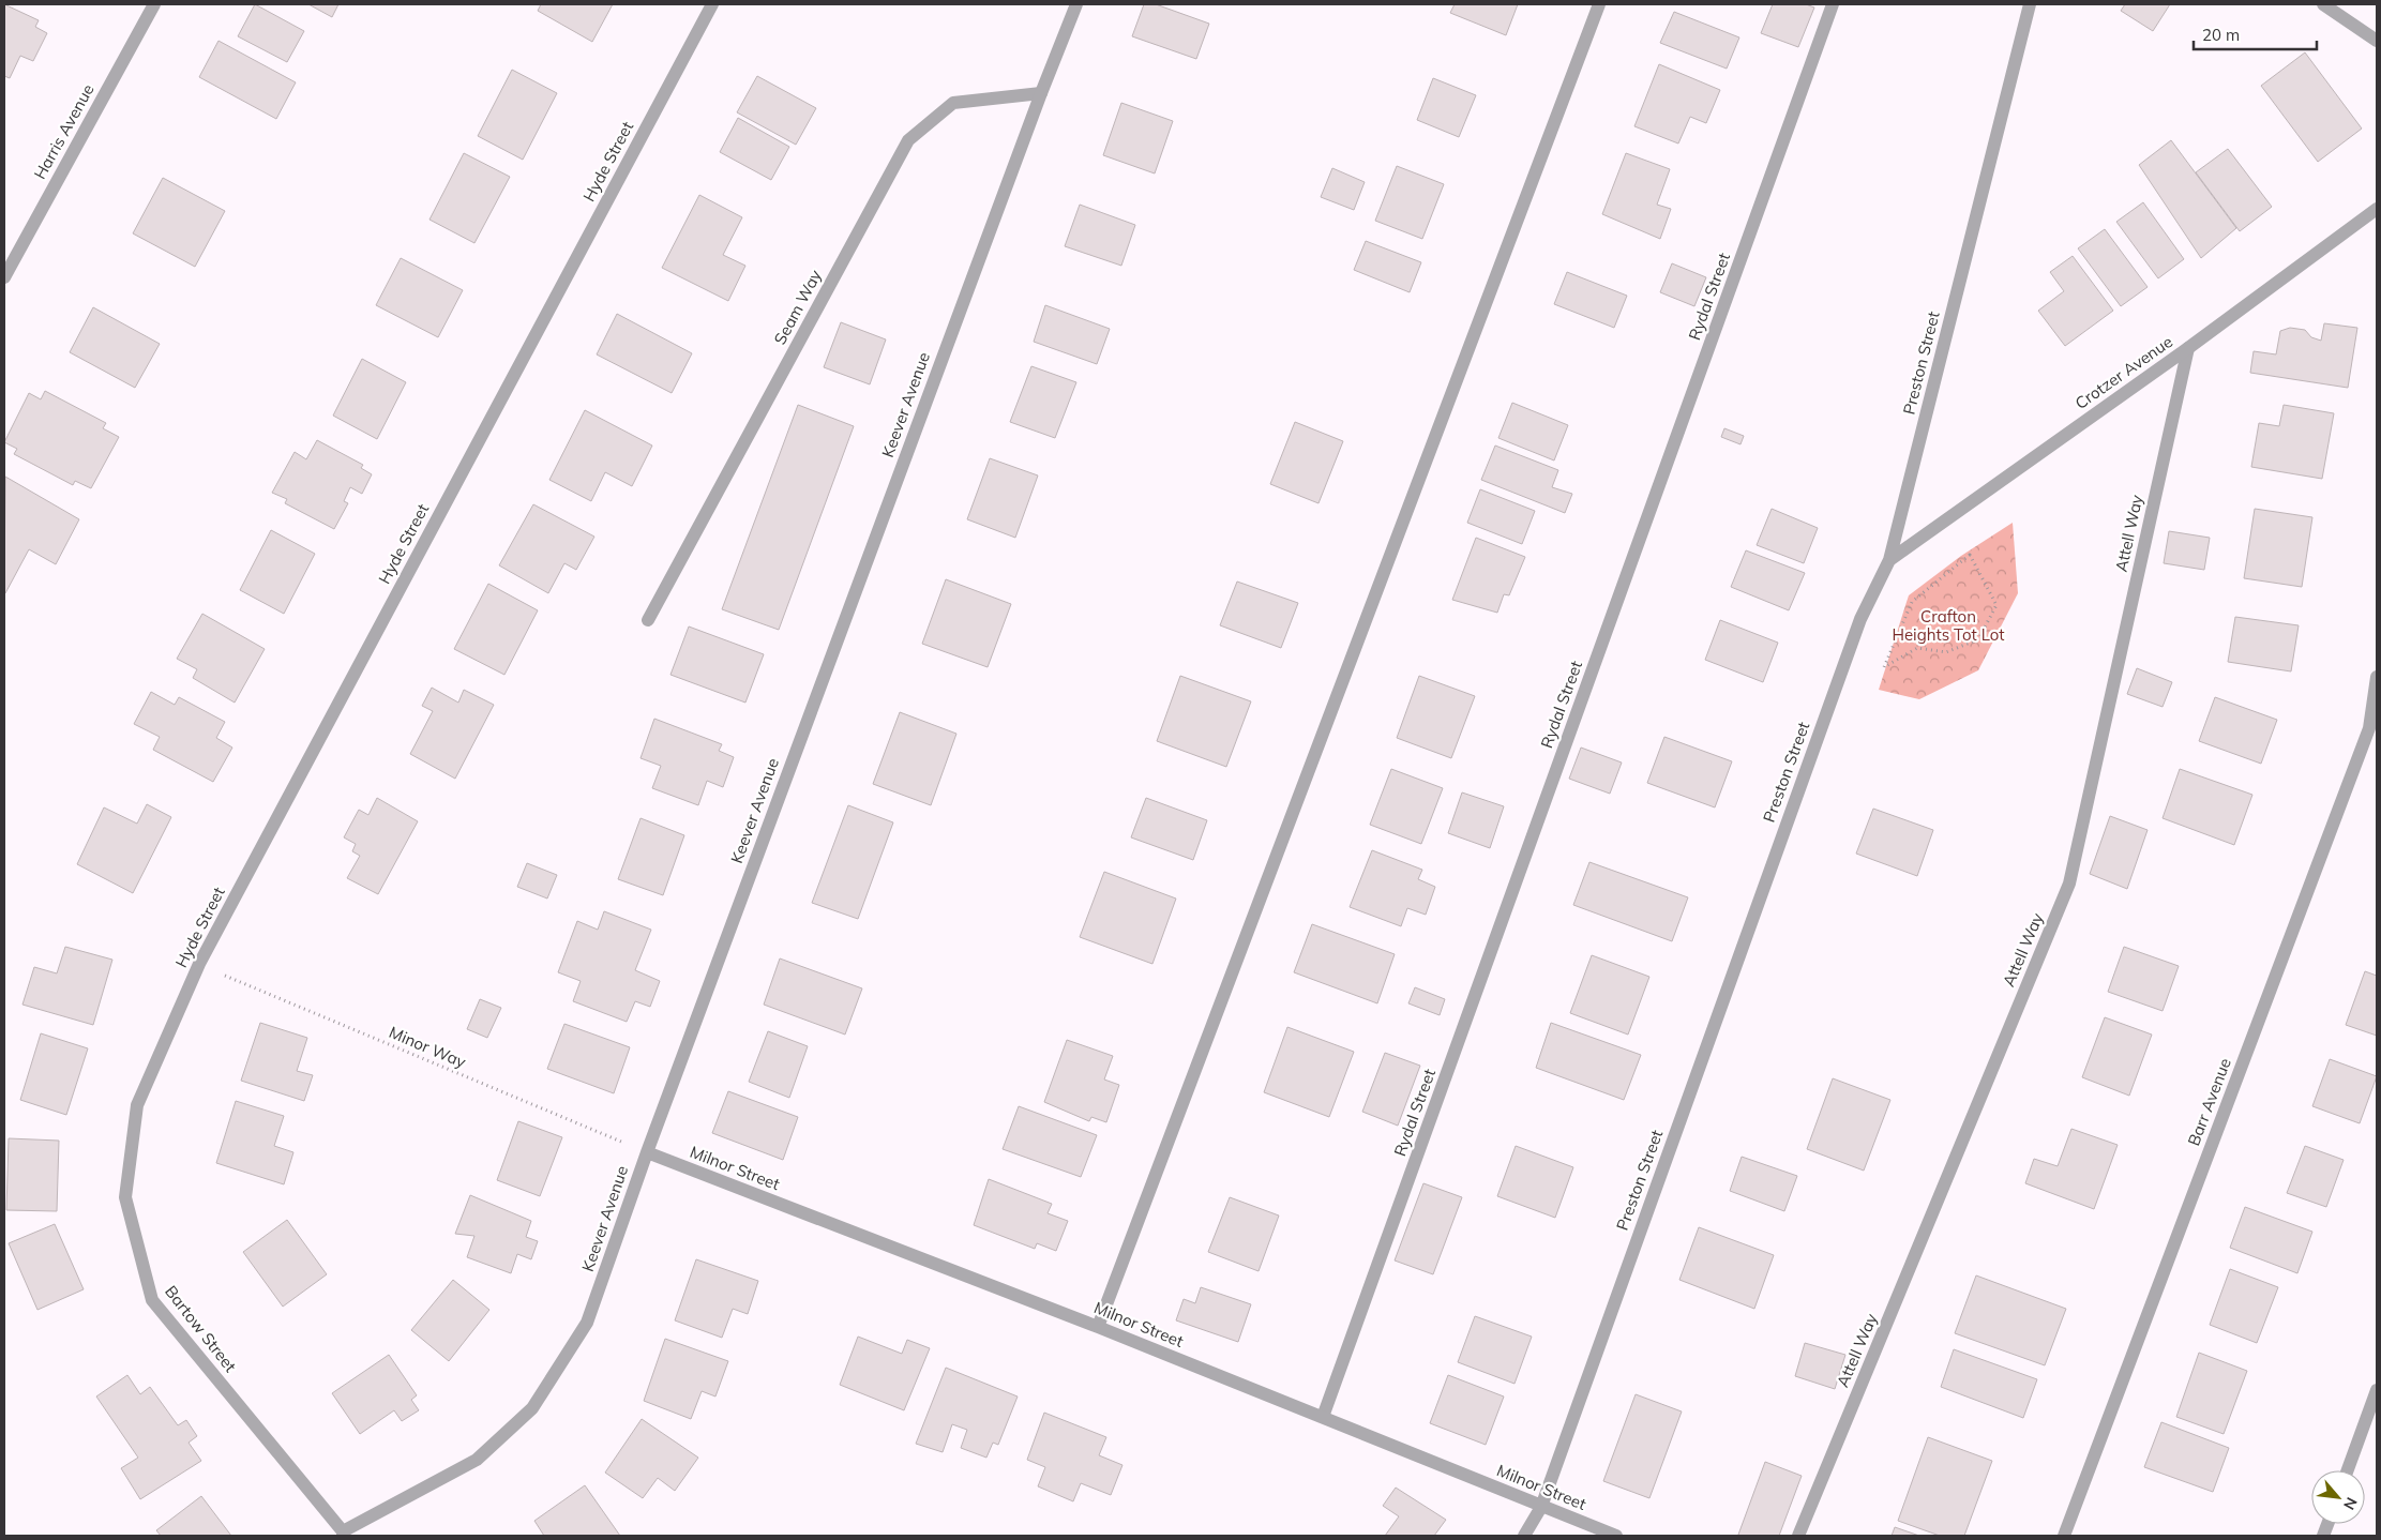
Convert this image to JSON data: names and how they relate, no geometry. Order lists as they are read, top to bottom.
{
  "streets": {
    "street": [
      "Harris Avenue",
      "Hyde Street",
      "Rydal Street",
      "Seam Way",
      "Preston Street",
      "Crotzer Avenue",
      "Keever Avenue",
      "Attell Way",
      "Barr Avenue",
      "Milnor Street",
      "Bartow Street"
    ],
    "path": ["Minor Way"]
  },
  "crossings": [
    ["Hyde Street", "Minor Way"],
    ["Hyde Street", "Bartow Street"],
    ["Rydal Street", "Milnor Street"],
    ["Seam Way", "Keever Avenue"],
    ["Preston Street", "Crotzer Avenue"],
    ["Preston Street", "Milnor Street"],
    ["Crotzer Avenue", "Attell Way"],
    ["Keever Avenue", "Minor Way"],
    ["Keever Avenue", "Milnor Street"],
    ["Keever Avenue", "Bartow Street"],
    ["Minor Way", "Milnor Street"]
  ],
  "parks": ["Crafton Heights Tot Lot"],
  "scale_bar": "20 m",
  "north": "bottom right"
}
